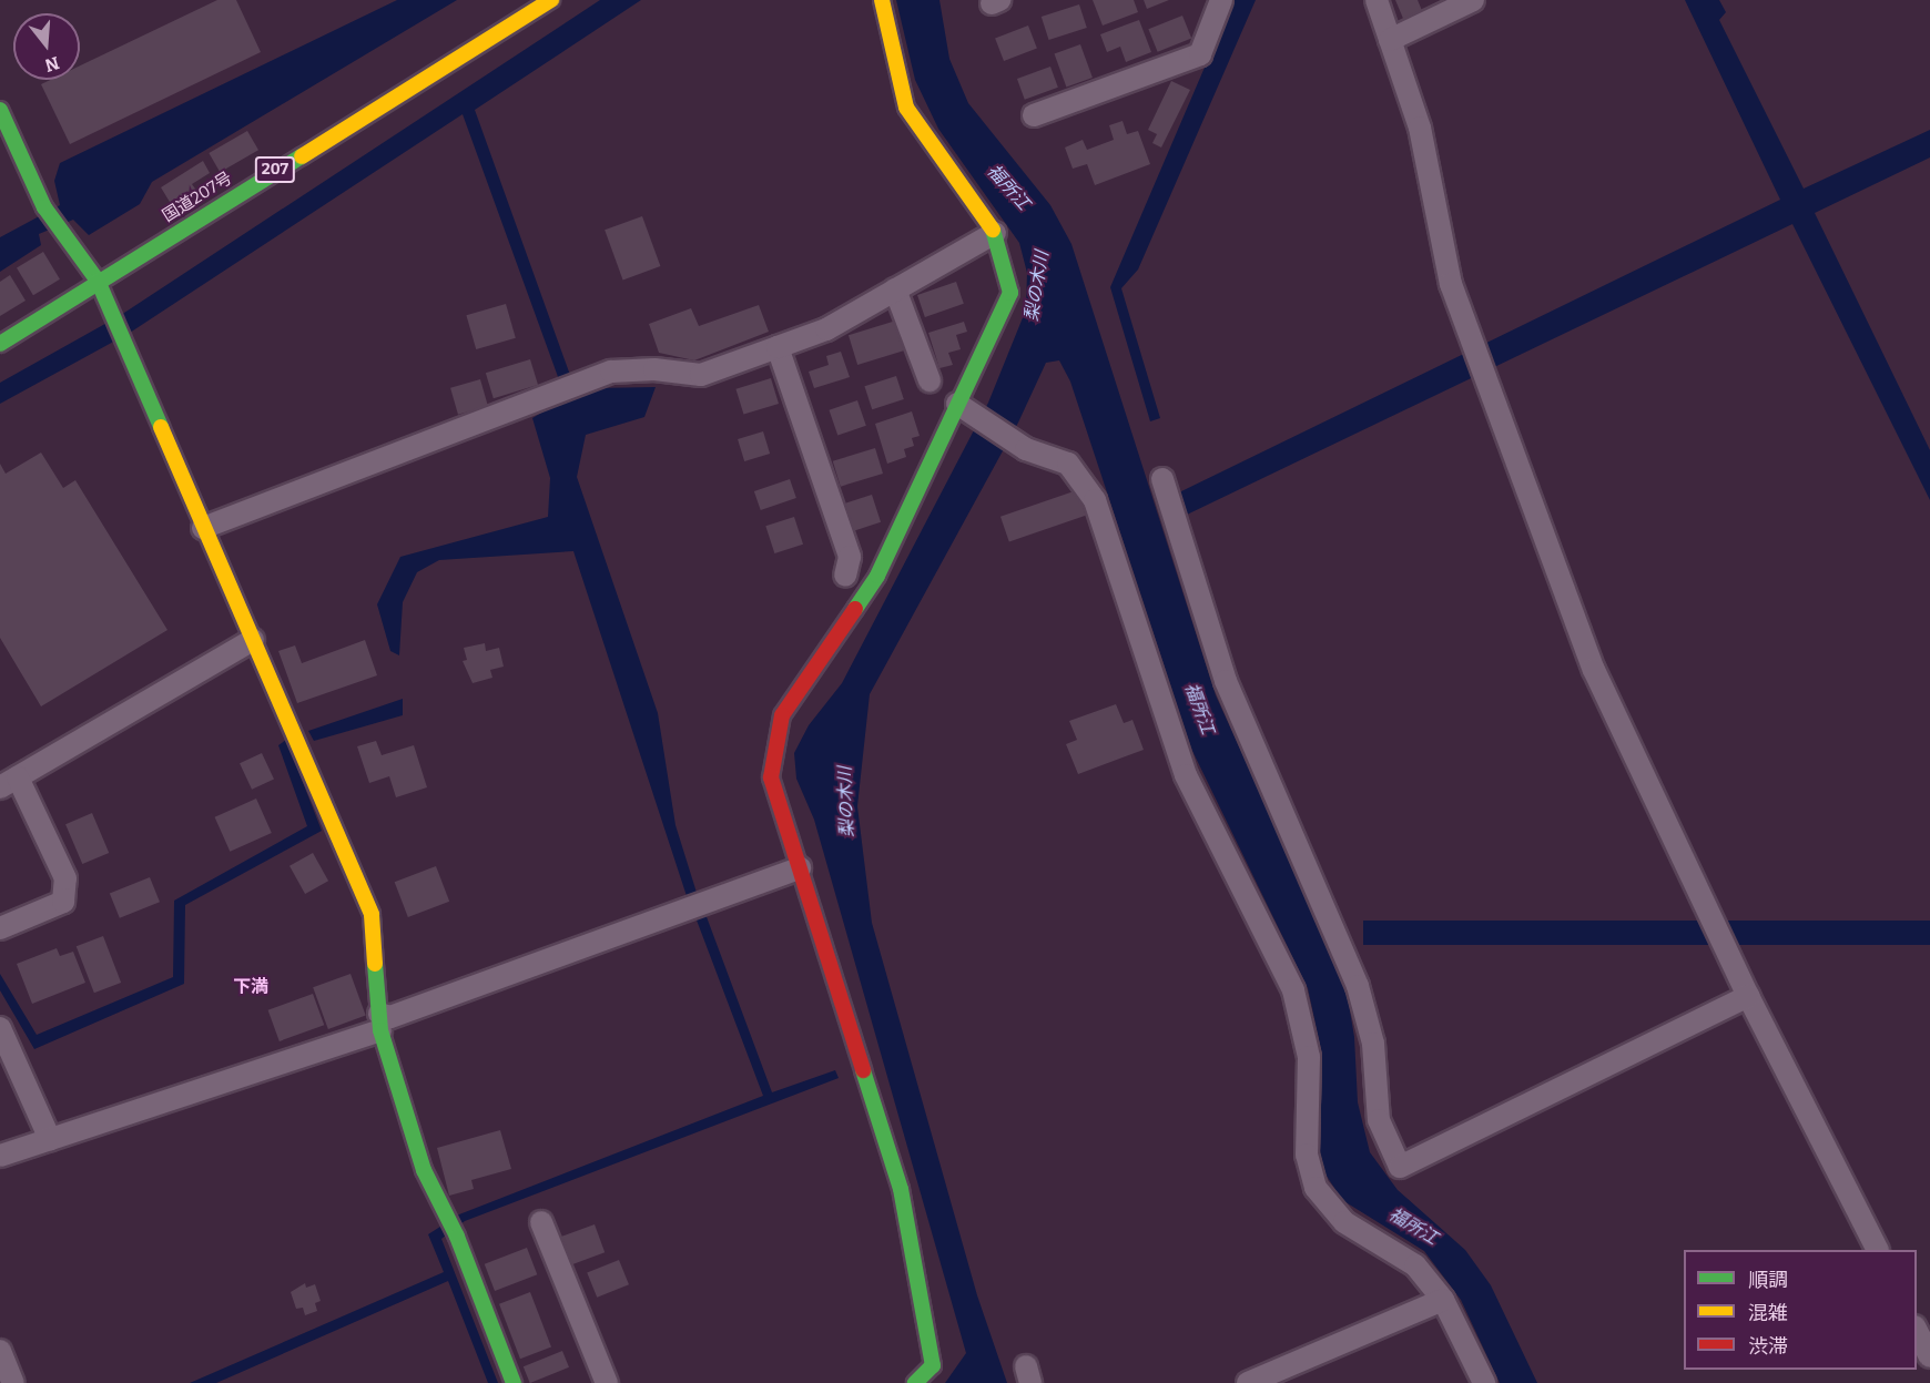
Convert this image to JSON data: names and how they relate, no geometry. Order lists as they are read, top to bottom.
{
  "streets": {
    "main road": ["207", "国道207号"]
  },
  "districts": ["下満"],
  "water": ["福所江", "梨の木川"],
  "legend": ["順調", "混雑", "渋滞"],
  "north": "bottom"
}
